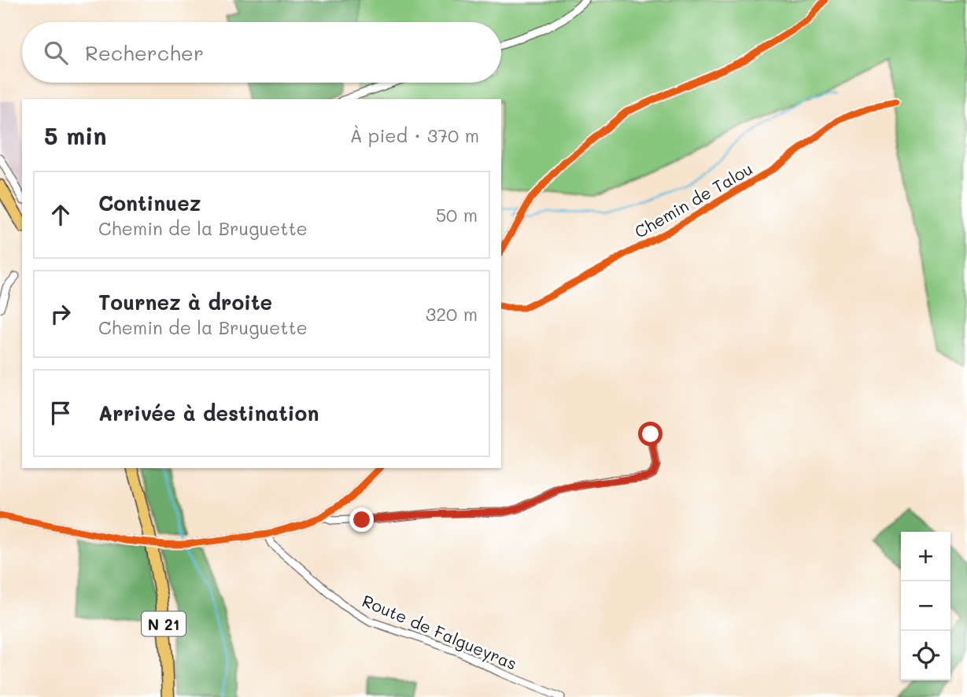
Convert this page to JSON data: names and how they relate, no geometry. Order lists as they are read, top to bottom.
{
  "streets": {
    "main road": ["N 21"],
    "street": ["Chemin de Talou", "Route de Falgueyras"]
  },
  "page": {
    "search": "Rechercher",
    "heading": ["5 min", "À pied · 370 m"],
    "list": [
      ["Continuez", "Chemin de la Bruguette", "50 m"],
      ["Tournez à droite", "Chemin de la Bruguette", "320 m"],
      "Arrivée à destination"
    ],
    "map_buttons": ["+", "−"]
  }
}
